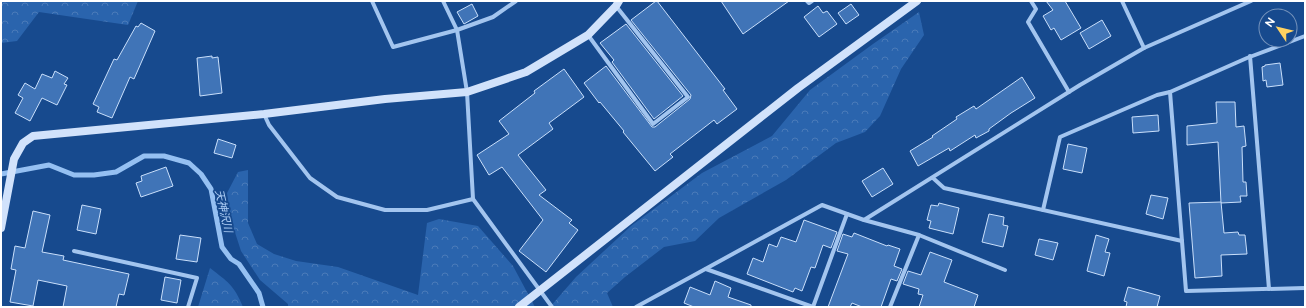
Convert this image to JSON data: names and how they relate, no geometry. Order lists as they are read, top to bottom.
{
  "water": ["天神沢川"],
  "north": "top left"
}
